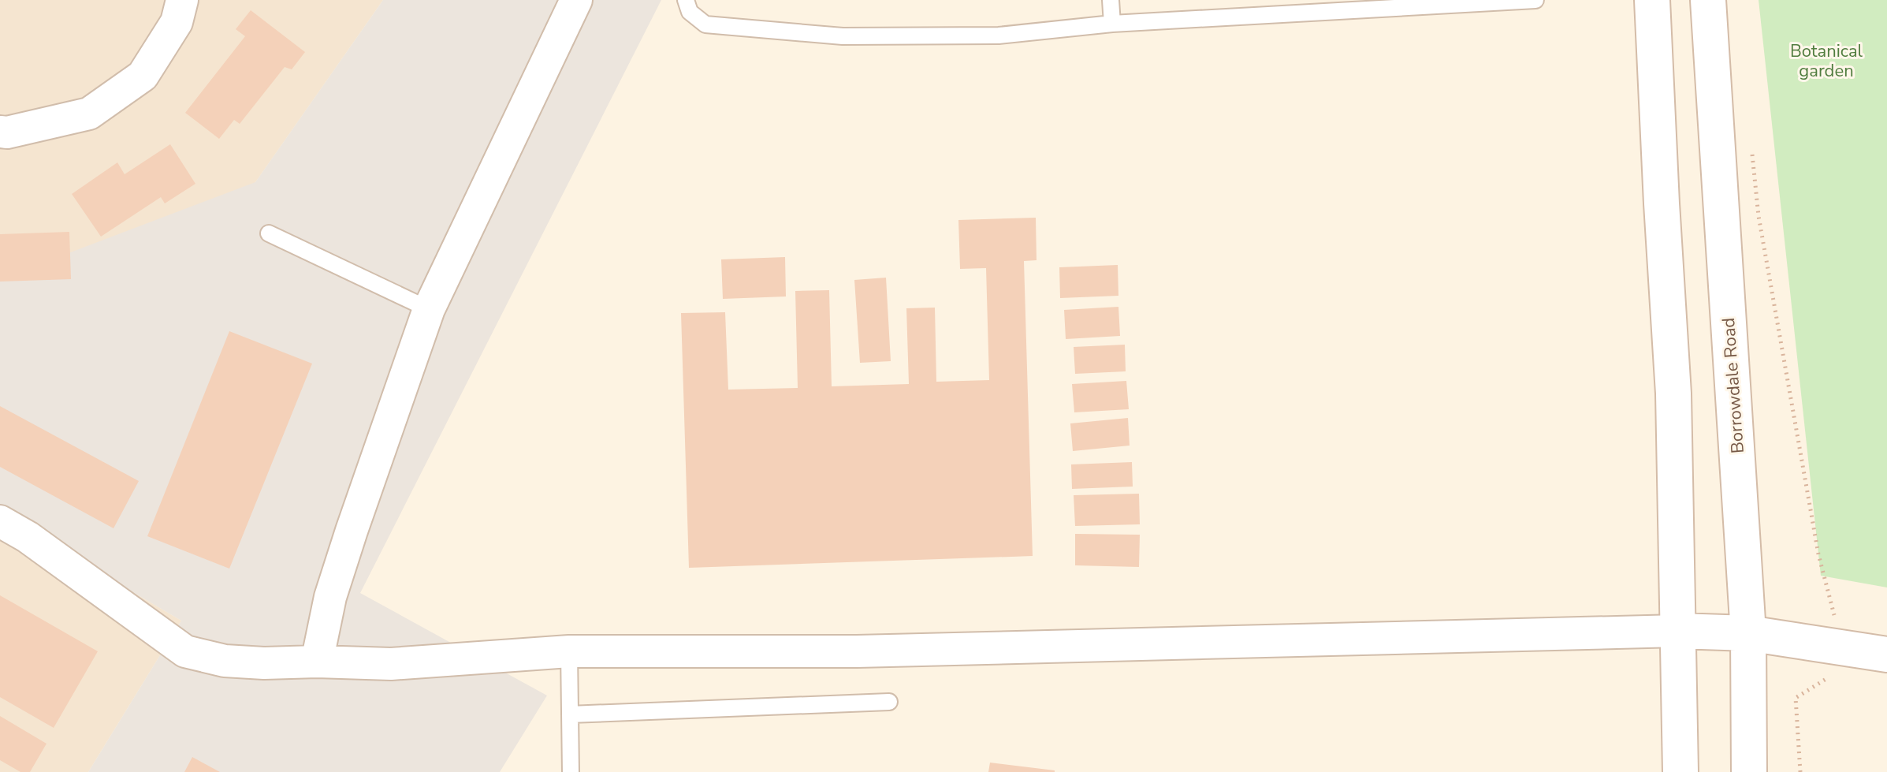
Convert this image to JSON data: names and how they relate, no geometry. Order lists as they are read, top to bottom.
{
  "streets": {
    "main road": ["Borrowdale Road"]
  },
  "parks": ["Botanical garden"]
}
